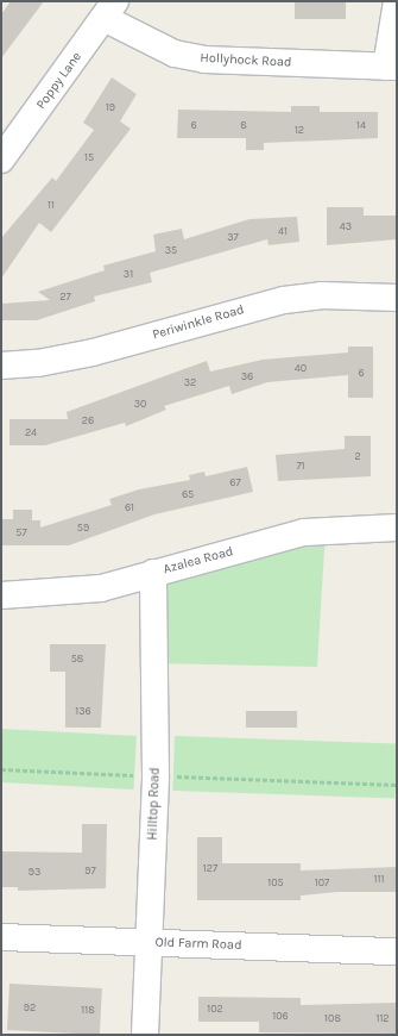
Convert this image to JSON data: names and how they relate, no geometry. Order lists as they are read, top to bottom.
{
  "streets": {
    "street": [
      "Hollyhock Road",
      "Poppy Lane",
      "Periwinkle Road",
      "Azalea Road",
      "Hilltop Road",
      "Old Farm Road"
    ]
  },
  "crossings": [
    ["Hollyhock Road", "Poppy Lane"],
    ["Azalea Road", "Hilltop Road"],
    ["Hilltop Road", "Old Farm Road"]
  ],
  "house_numbers": [
    "19",
    "6",
    "8",
    "14",
    "12",
    "15",
    "11",
    "43",
    "41",
    "37",
    "35",
    "31",
    "27",
    "40",
    "6",
    "36",
    "32",
    "30",
    "26",
    "24",
    "2",
    "71",
    "67",
    "65",
    "61",
    "59",
    "57",
    "58",
    "136",
    "127",
    "97",
    "93",
    "111",
    "105",
    "107",
    "92",
    "102",
    "118",
    "106",
    "108",
    "112"
  ]
}
